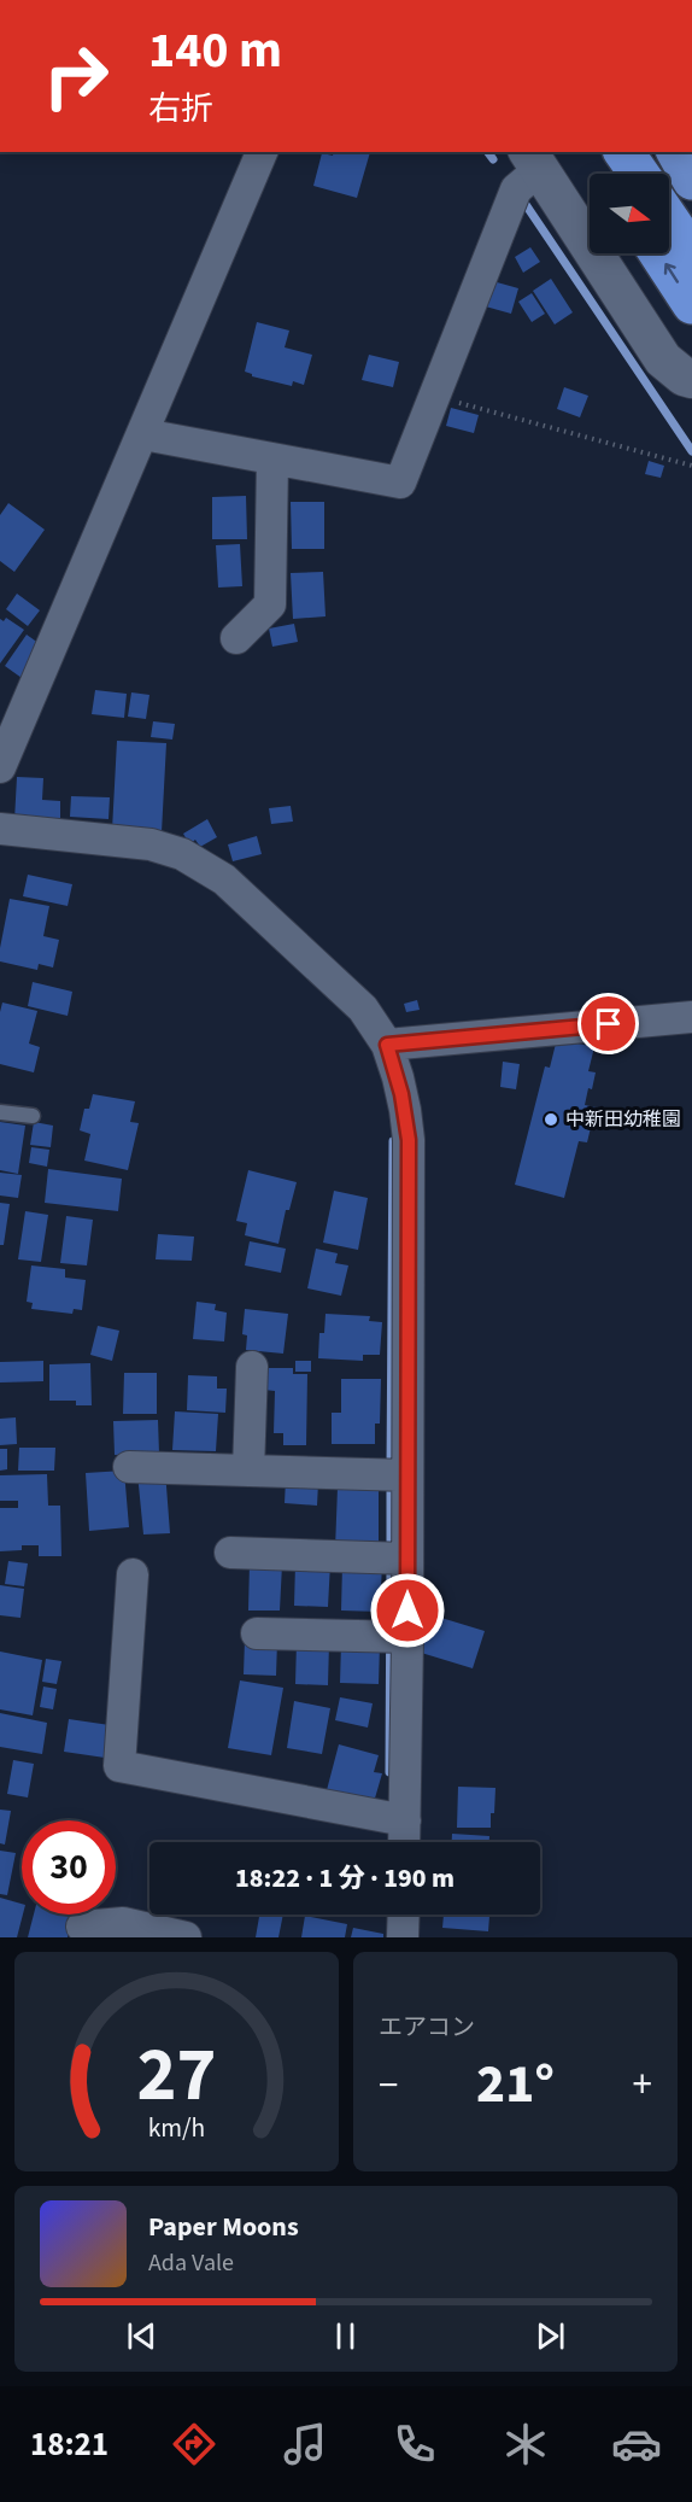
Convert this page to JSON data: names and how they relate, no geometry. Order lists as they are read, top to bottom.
{
  "places": ["中新田幼稚園"],
  "north": "right",
  "page": {
    "turn": ["140 m", "右折"],
    "limit": "30",
    "trip": "18:22 · 1 分 · 190 m",
    "tile": "エアコン",
    "heat": ["−", "21°", "+"],
    "song": ["Paper Moons", "Ada Vale"],
    "tabs": "18:21",
    "gauge": ["27", "km/h"]
  }
}
